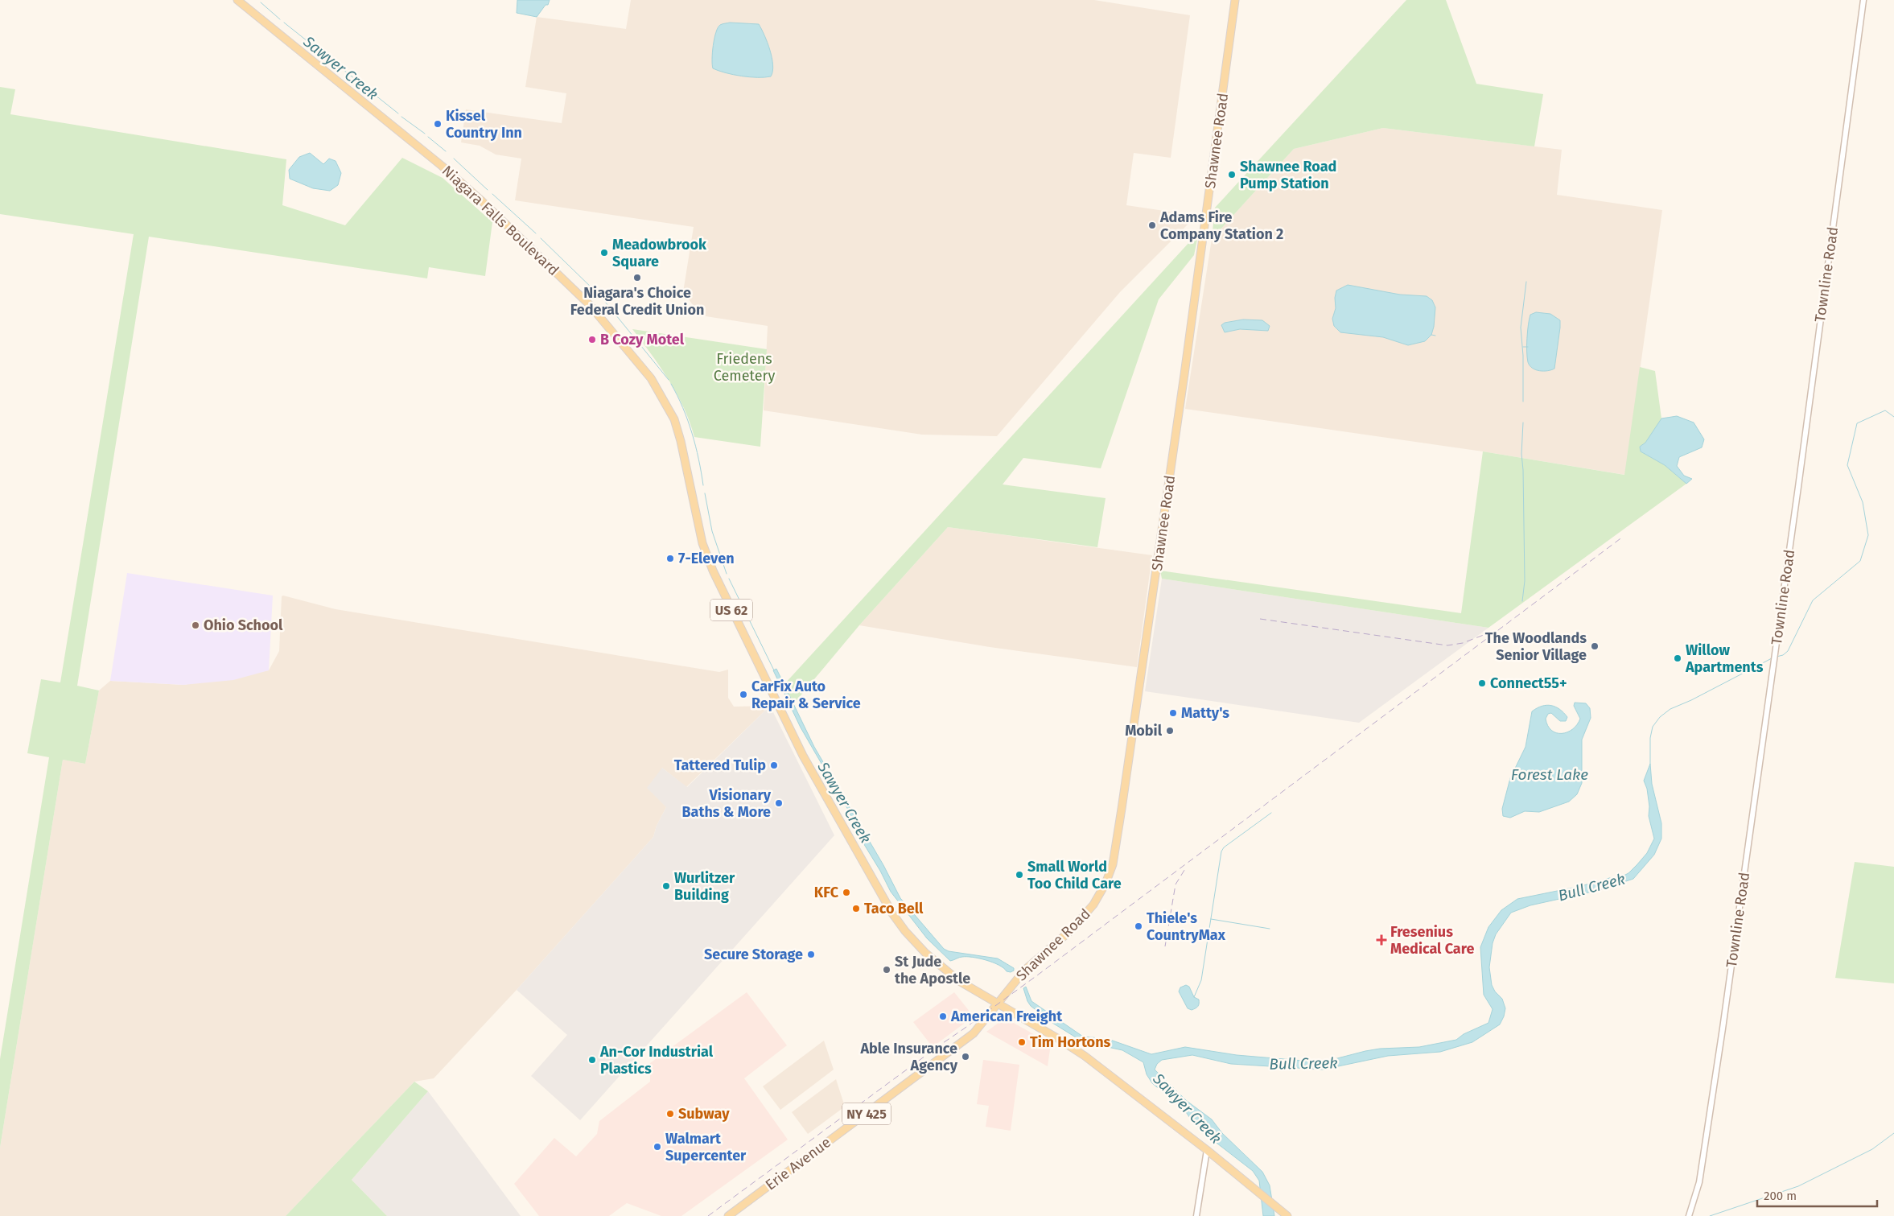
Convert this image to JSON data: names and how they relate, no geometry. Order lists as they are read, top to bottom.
{
  "streets": {
    "main road": [
      "Shawnee Road",
      "Niagara Falls Boulevard",
      "US 62",
      "NY 425",
      "Erie Avenue"
    ],
    "street": ["Townline Road"]
  },
  "crossings": [
    ["Shawnee Road", "Niagara Falls Boulevard"],
    ["Shawnee Road", "Erie Avenue"],
    ["Niagara Falls Boulevard", "Erie Avenue"]
  ],
  "water": ["Sawyer Creek", "Forest Lake", "Bull Creek"],
  "parks": ["Friedens Cemetery"],
  "places": {
    "other": [
      "Kissel Country Inn",
      "Shawnee Road Pump Station",
      "Adams Fire Company Station 2",
      "Meadowbrook Square",
      "Niagara's Choice Federal Credit Union",
      "B Cozy Motel",
      "7-Eleven",
      "Ohio School",
      "The Woodlands Senior Village",
      "Willow Apartments",
      "Connect55+",
      "CarFix Auto Repair & Service",
      "Matty's",
      "Mobil",
      "Tattered Tulip",
      "Visionary Baths & More",
      "Small World Too Child Care",
      "Wurlitzer Building",
      "KFC",
      "Taco Bell",
      "Thiele's CountryMax",
      "Secure Storage",
      "St Jude the Apostle",
      "American Freight",
      "Tim Hortons",
      "Able Insurance Agency",
      "An-Cor Industrial Plastics",
      "Subway",
      "Walmart Supercenter"
    ],
    "health": ["Fresenius Medical Care"]
  },
  "scale_bar": "200 m"
}
